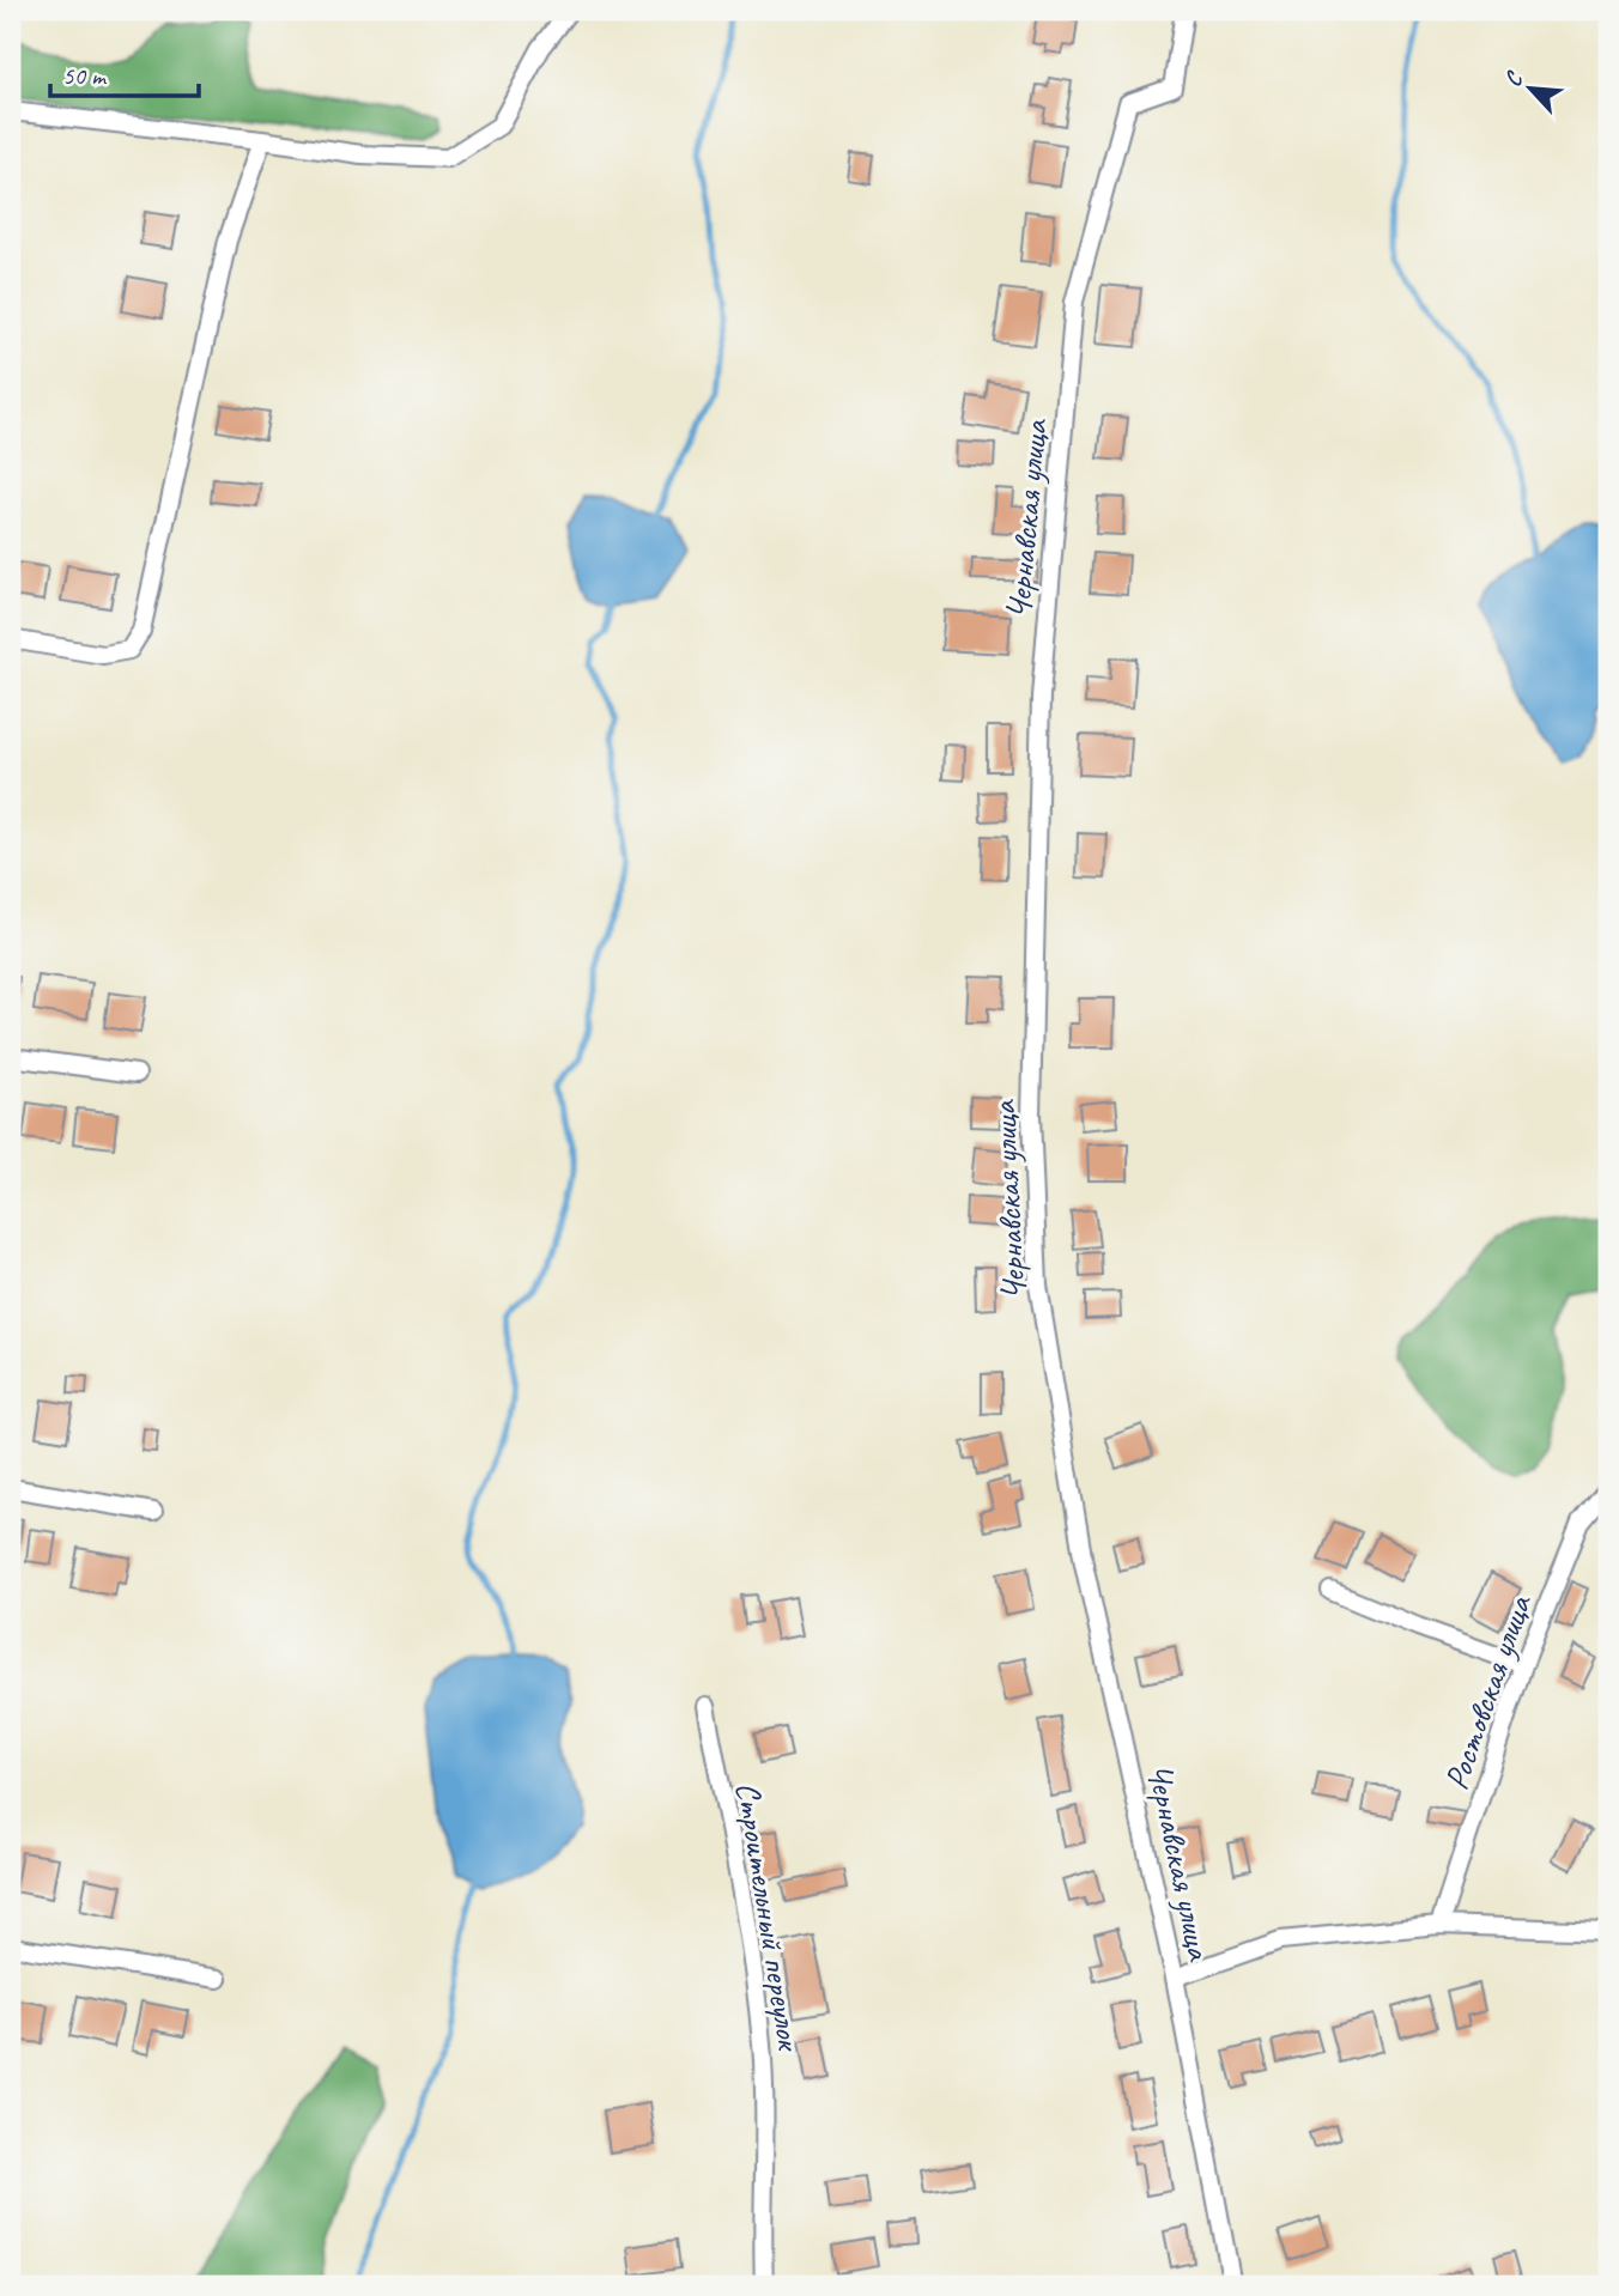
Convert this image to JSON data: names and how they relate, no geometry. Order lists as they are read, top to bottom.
{
  "streets": {
    "street": ["Чернавская улица", "Ростовская улица", "Строительный переулок"]
  },
  "scale_bar": "50 m",
  "north": "top left"
}
